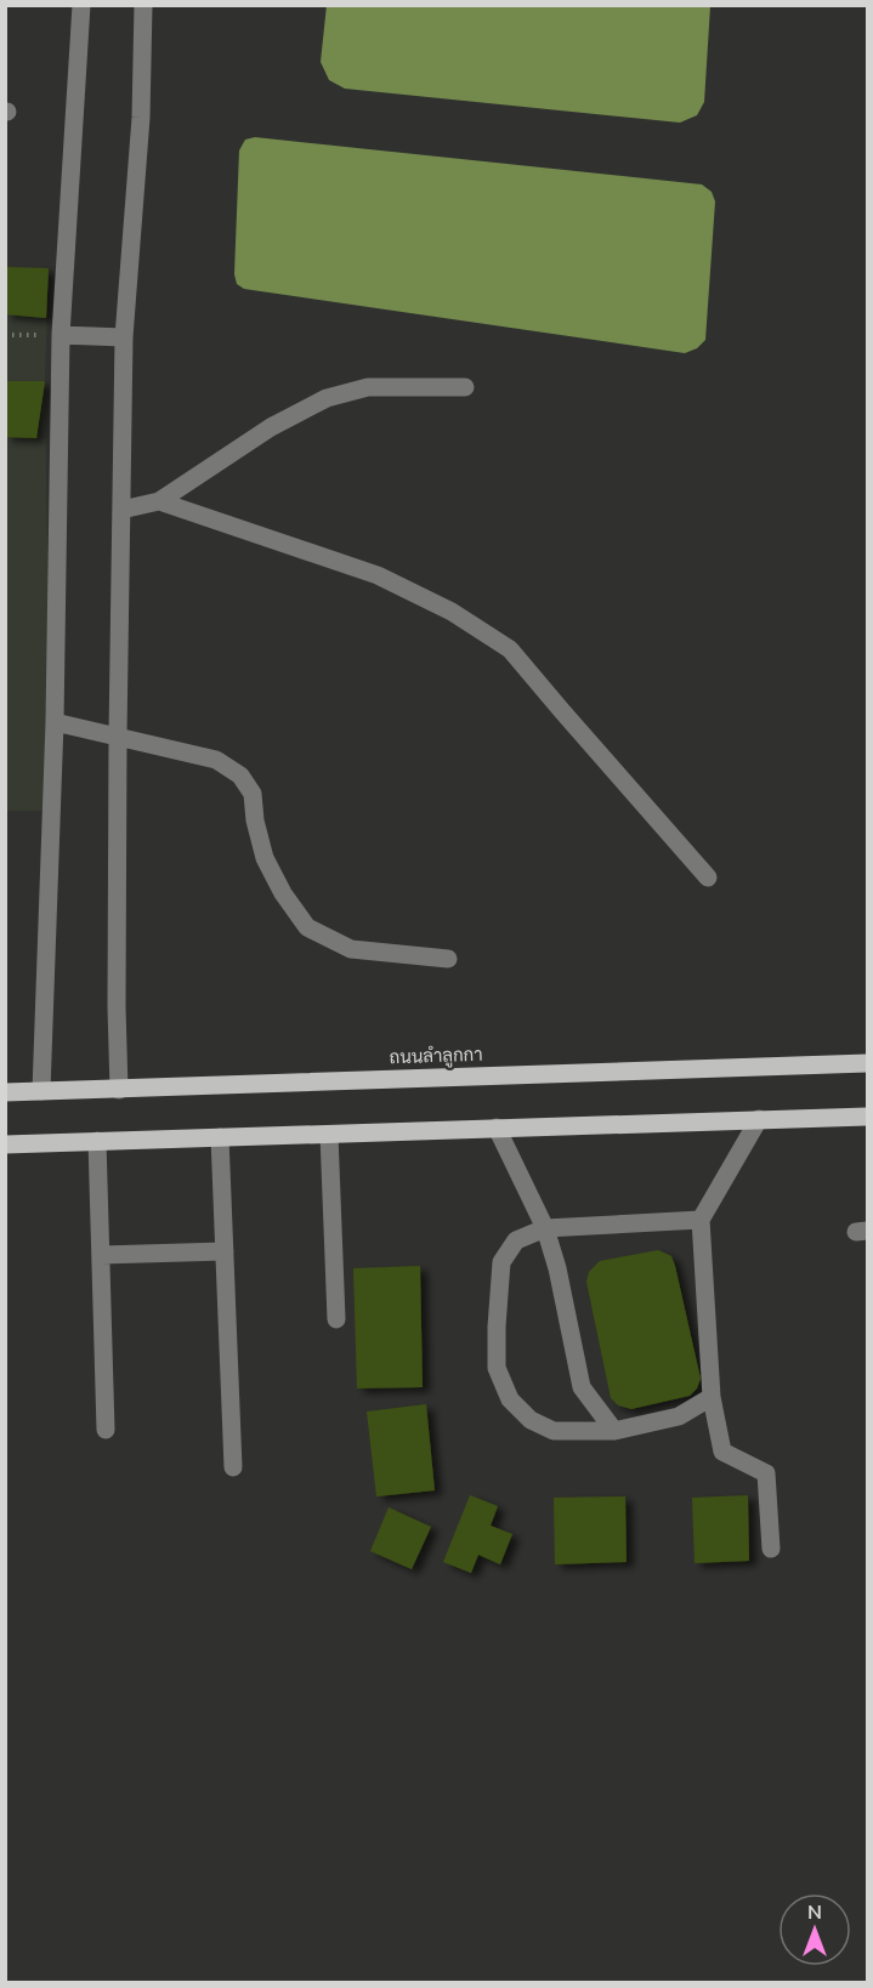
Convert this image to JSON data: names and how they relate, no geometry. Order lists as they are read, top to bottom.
{
  "streets": {
    "main road": ["ถนนลำลูกกา"]
  },
  "north": "top"
}
